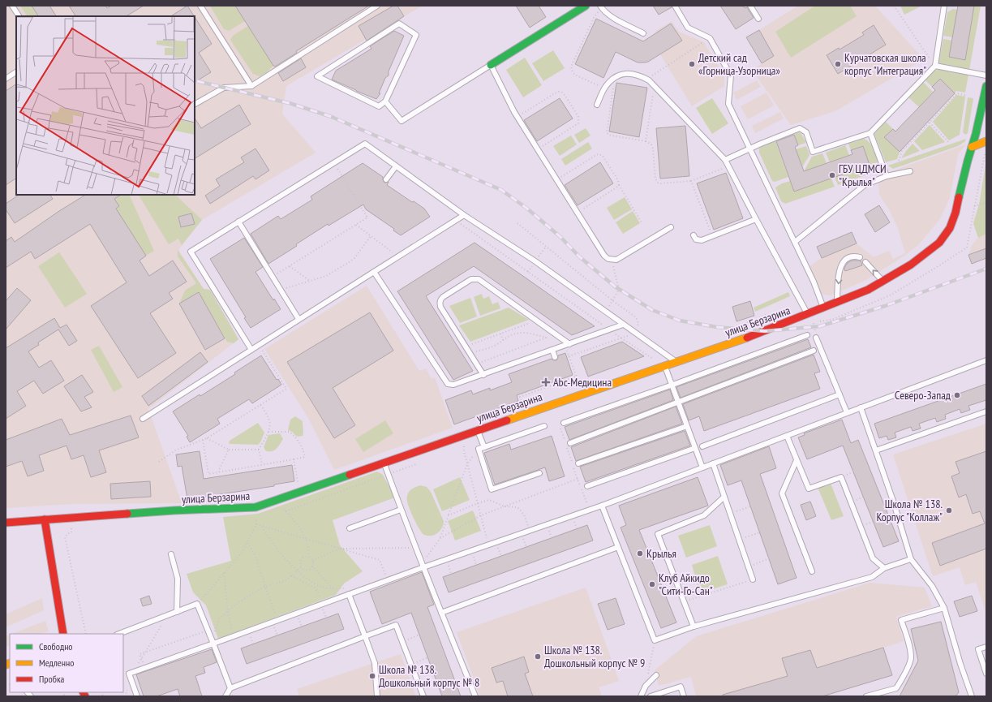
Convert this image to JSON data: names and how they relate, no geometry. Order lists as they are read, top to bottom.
{
  "streets": {
    "street": ["улица Берзарина"]
  },
  "places": {
    "other": [
      "Детский сад «Горница-Узорница»",
      "Курчатовская школа корпус \"Интеграция\"",
      "ГБУ ЦДМСИ \"Крылья\"",
      "Северо-Запад",
      "Школа № 138. Корпус \"Коллаж\"",
      "Крылья",
      "Клуб Айкидо \"Сити-Го-Сан\"",
      "Школа № 138. Дошкольный корпус № 9",
      "Школа № 138. Дошкольный корпус № 8"
    ],
    "health": ["Abc-Медицина"]
  },
  "legend": ["Свободно", "Медленно", "Пробка"]
}
